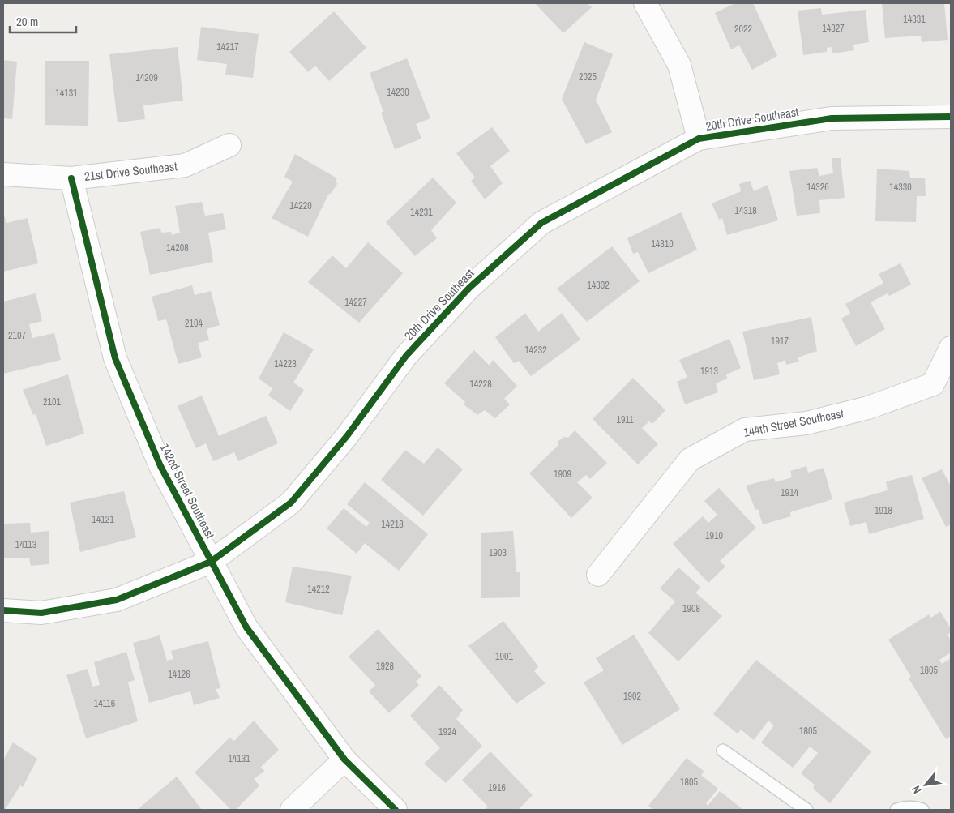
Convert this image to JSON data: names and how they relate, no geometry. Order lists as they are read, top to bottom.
{
  "streets": {
    "street": [
      "20th Drive Southeast",
      "21st Drive Southeast",
      "144th Street Southeast",
      "142nd Street Southeast"
    ]
  },
  "crossings": [
    ["20th Drive Southeast", "142nd Street Southeast"],
    ["21st Drive Southeast", "142nd Street Southeast"]
  ],
  "house_numbers": [
    "14331",
    "14327",
    "2022",
    "14217",
    "2025",
    "14209",
    "14230",
    "14131",
    "14326",
    "14330",
    "14220",
    "14318",
    "14231",
    "14310",
    "14208",
    "14302",
    "14227",
    "2104",
    "2107",
    "1917",
    "14232",
    "14223",
    "1913",
    "14228",
    "2101",
    "1911",
    "1909",
    "1914",
    "1918",
    "14121",
    "14218",
    "1910",
    "14113",
    "1903",
    "14212",
    "1908",
    "1901",
    "1928",
    "1805",
    "14126",
    "1902",
    "14116",
    "1805",
    "1924",
    "14131",
    "1805",
    "1916"
  ],
  "scale_bar": "20 m",
  "north": "bottom left"
}
